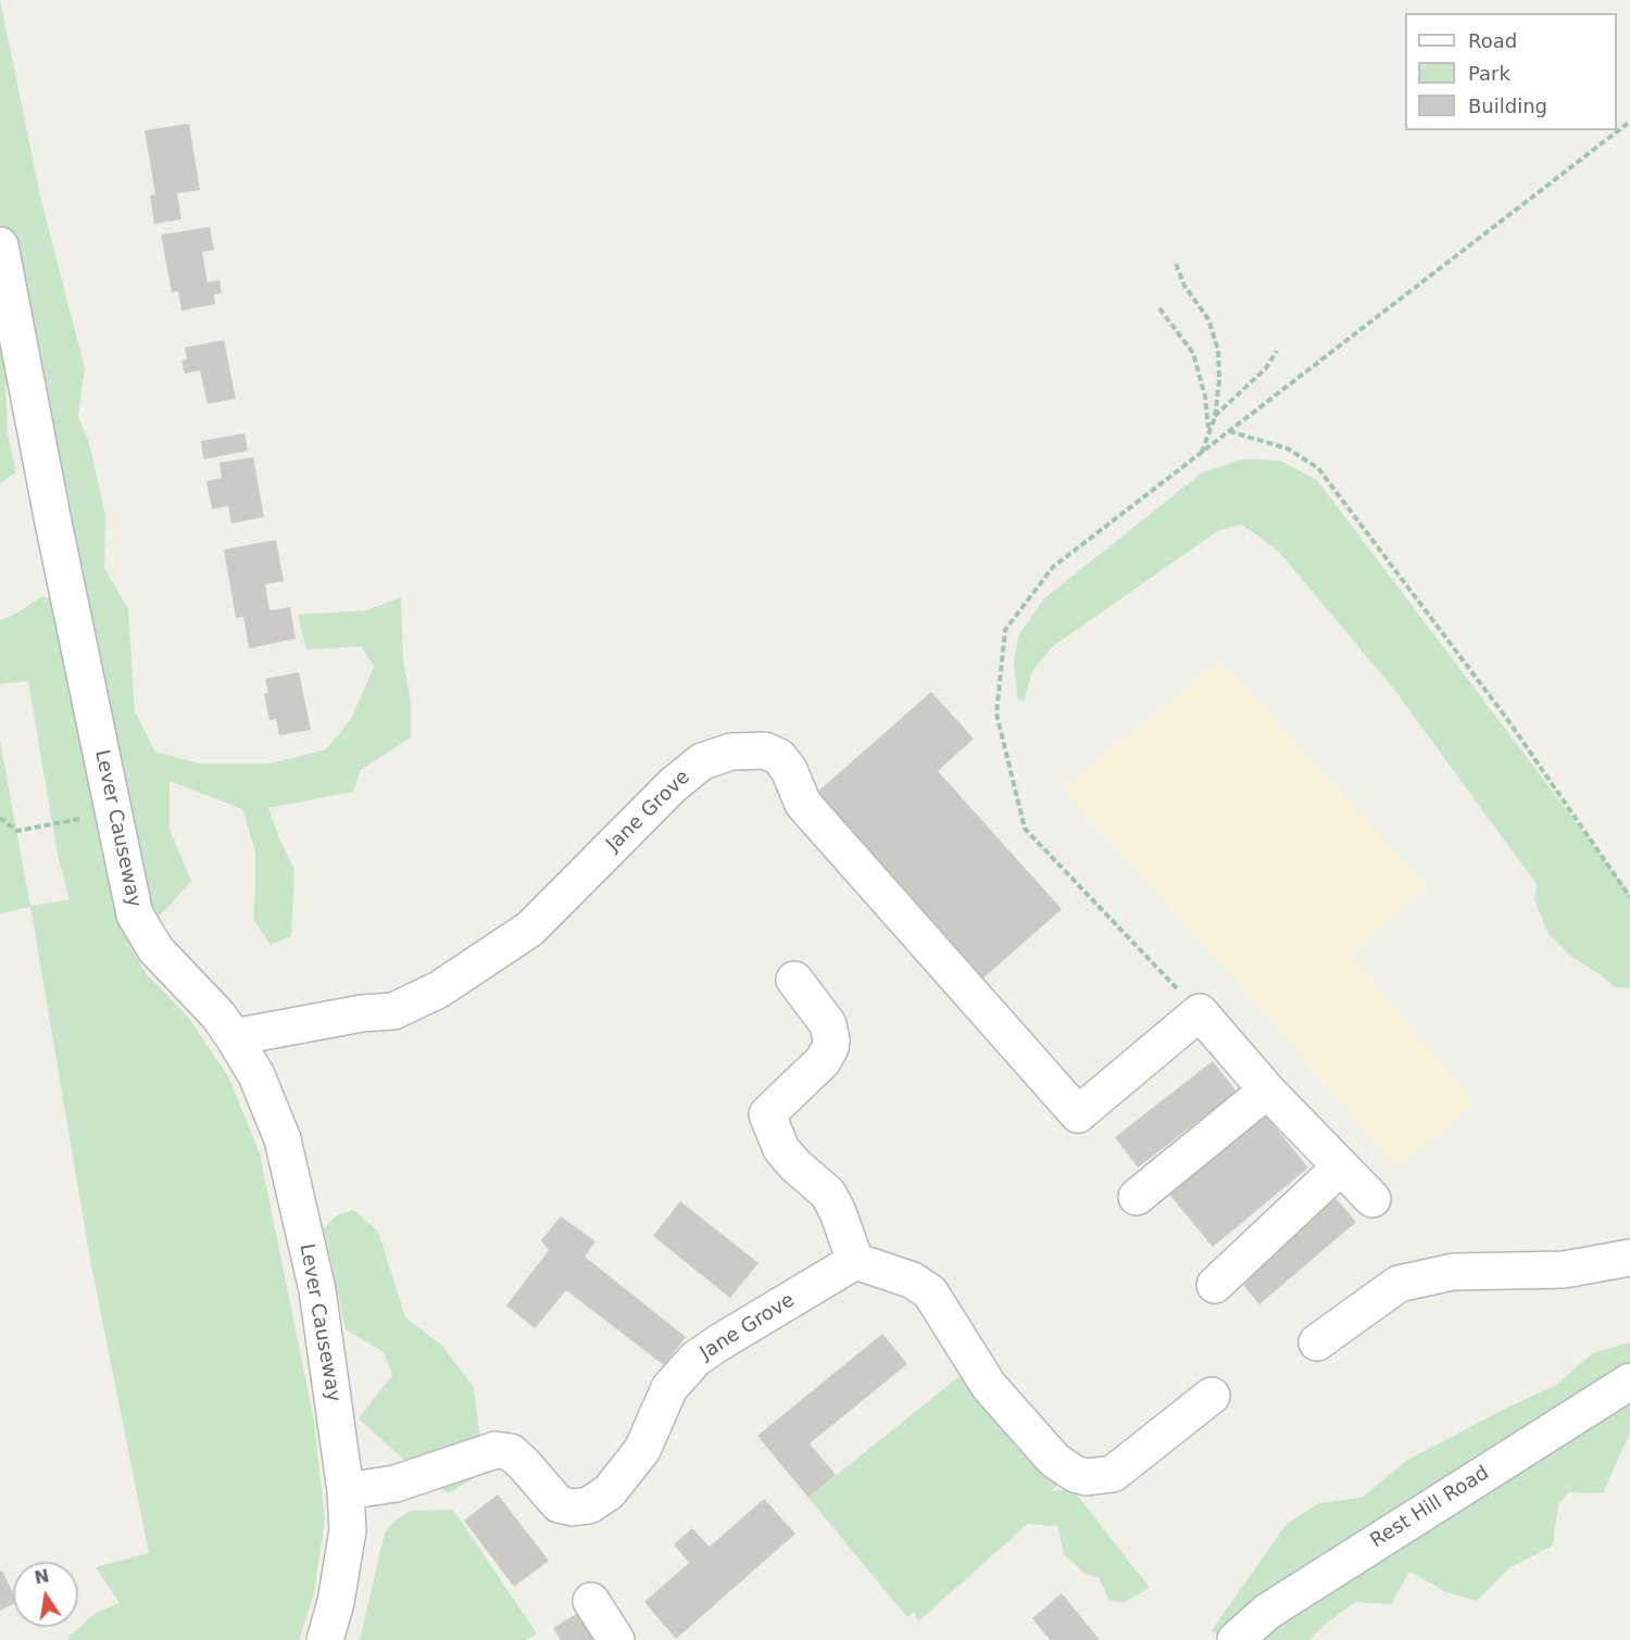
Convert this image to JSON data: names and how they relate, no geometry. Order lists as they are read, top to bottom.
{
  "streets": {
    "street": ["Jane Grove", "Lever Causeway", "Rest Hill Road"]
  },
  "crossings": [
    ["Jane Grove", "Lever Causeway"]
  ],
  "legend": ["Road", "Park", "Building"],
  "north": "top"
}
